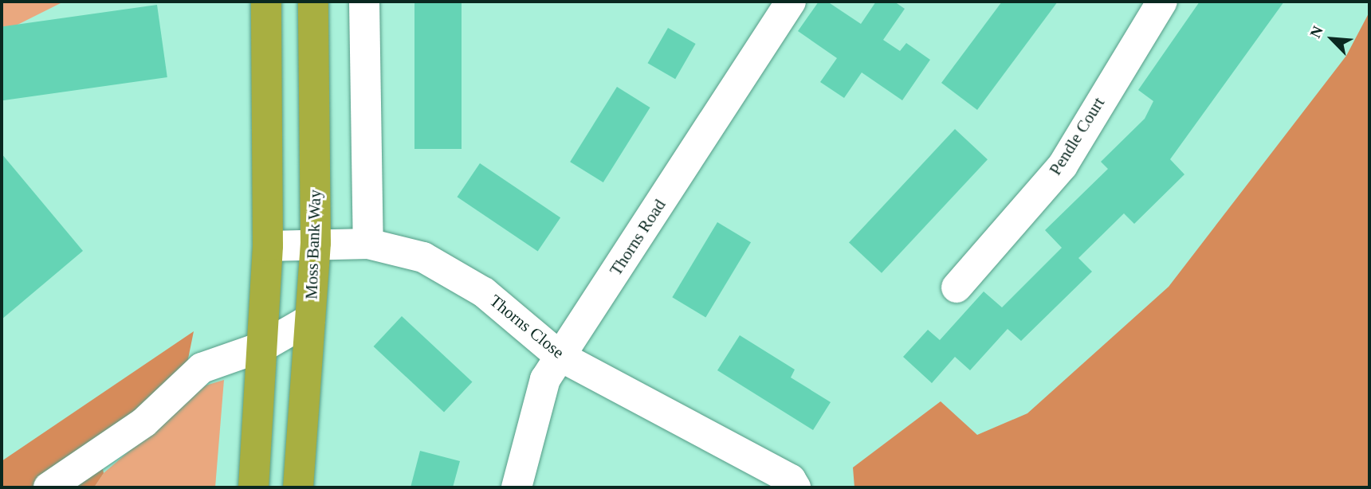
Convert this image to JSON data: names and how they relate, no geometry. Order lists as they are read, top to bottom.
{
  "streets": {
    "highway": ["Moss Bank Way"],
    "street": ["Pendle Court", "Thorns Road", "Thorns Close"]
  },
  "crossings": [
    ["Thorns Road", "Thorns Close"],
    ["Moss Bank Way", "Thorns Close"]
  ],
  "north": "top left"
}
